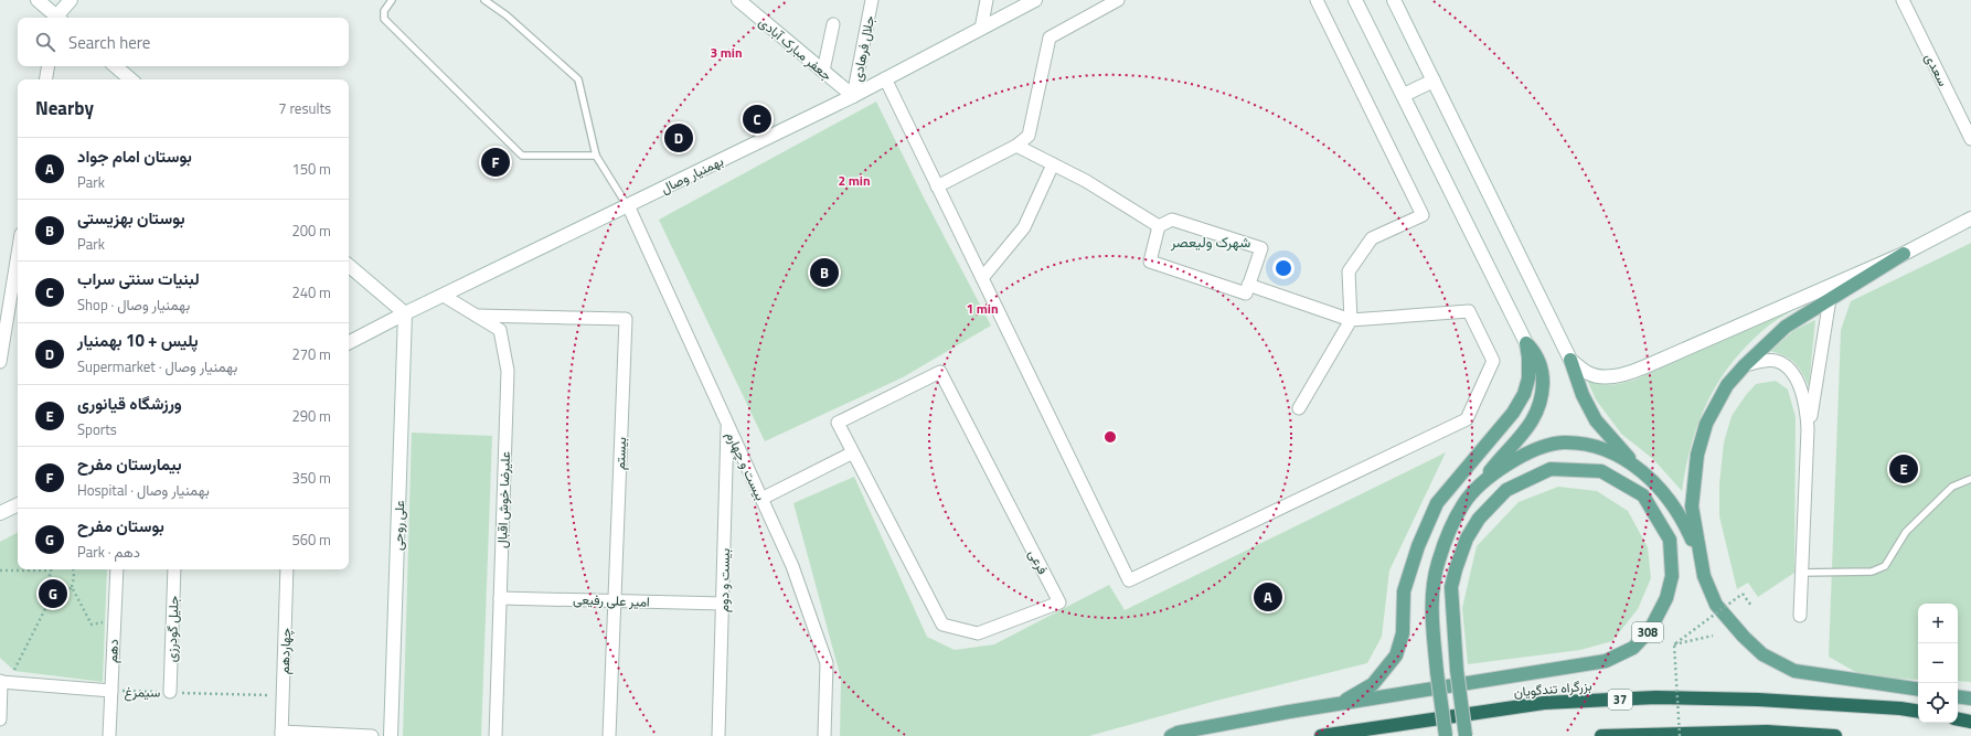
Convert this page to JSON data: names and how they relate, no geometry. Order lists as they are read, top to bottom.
{
  "streets": {
    "highway": ["بزرگراه تندگویان", "37"],
    "main road": ["308"],
    "street": [
      "جعفر مبارک آبادی",
      "جلال فرهادی",
      "سعدی",
      "بهمنیار وصال",
      "بیستم",
      "بیست و چهارم",
      "علیرضا خوش اقبال",
      "علی روحی",
      "فرعی",
      "بیست و دوم",
      "امیر علی رفیعی",
      "جلیل گودرزی",
      "دهم",
      "چهاردهم",
      "سیمرغ"
    ]
  },
  "crossings": [
    ["جعفر مبارک آبادی", "جلال فرهادی"],
    ["جعفر مبارک آبادی", "بهمنیار وصال"],
    ["جلال فرهادی", "بهمنیار وصال"],
    ["بهمنیار وصال", "بیست و چهارم"],
    ["بهمنیار وصال", "علیرضا خوش اقبال"],
    ["بهمنیار وصال", "علی روحی"],
    ["بیستم", "علیرضا خوش اقبال"],
    ["بیستم", "امیر علی رفیعی"],
    ["بیست و چهارم", "بیست و دوم"],
    ["علیرضا خوش اقبال", "امیر علی رفیعی"],
    ["بیست و دوم", "امیر علی رفیعی"],
    ["جلیل گودرزی", "سیمرغ"],
    ["دهم", "سیمرغ"],
    ["چهاردهم", "سیمرغ"]
  ],
  "districts": ["شهرک ولیعصر"],
  "page": {
    "search": "Search here",
    "heading": ["Nearby", "7 results"],
    "pins": [
      "C",
      "D",
      "F",
      "B",
      "E",
      "G",
      "A"
    ],
    "list": [
      {
        "mark": "A",
        "name": "بوستان امام جواد",
        "note": "Park",
        "value": "150 m"
      },
      {
        "mark": "B",
        "name": "بوستان بهزیستی",
        "note": "Park",
        "value": "200 m"
      },
      {
        "mark": "C",
        "name": "لبنیات سنتی سراب",
        "note": "Shop · بهمنیار وصال",
        "value": "240 m"
      },
      {
        "mark": "D",
        "name": "پلیس + 10 بهمنیار",
        "note": "Supermarket · بهمنیار وصال",
        "value": "270 m"
      },
      {
        "mark": "E",
        "name": "ورزشگاه قیانوری",
        "note": "Sports",
        "value": "290 m"
      },
      {
        "mark": "F",
        "name": "بیمارستان مفرح",
        "note": "Hospital · بهمنیار وصال",
        "value": "350 m"
      },
      {
        "mark": "G",
        "name": "بوستان مفرح",
        "note": "Park · دهم",
        "value": "560 m"
      }
    ],
    "map_buttons": ["+", "−"]
  },
  "rings": ["3 min", "2 min", "1 min"]
}
